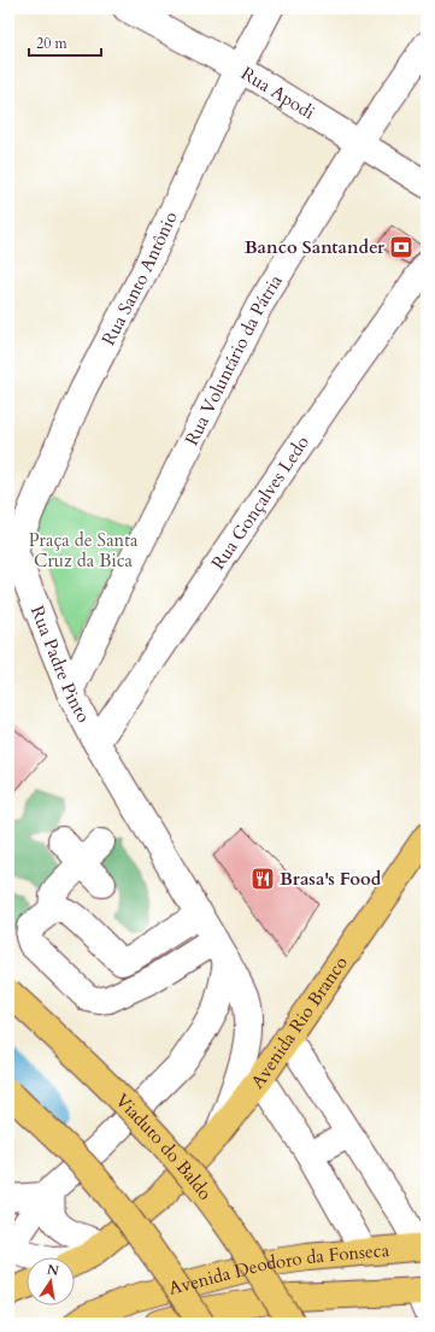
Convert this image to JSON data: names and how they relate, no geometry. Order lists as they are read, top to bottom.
{
  "streets": {
    "main road": ["Avenida Rio Branco", "Viaduto do Baldo", "Avenida Deodoro da Fonseca"],
    "street": [
      "Rua Apodi",
      "Rua Santo Antônio",
      "Rua Voluntário da Pátria",
      "Rua Gonçalves Ledo",
      "Rua Padre Pinto"
    ]
  },
  "crossings": [
    ["Rua Apodi", "Rua Santo Antônio"],
    ["Rua Apodi", "Rua Voluntário da Pátria"],
    ["Rua Santo Antônio", "Rua Padre Pinto"],
    ["Rua Voluntário da Pátria", "Rua Padre Pinto"],
    ["Rua Gonçalves Ledo", "Rua Padre Pinto"],
    ["Rua Padre Pinto", "Avenida Rio Branco"]
  ],
  "parks": ["Praça de Santa Cruz da Bica"],
  "places": {
    "bank": ["Banco Santander"],
    "restaurant": ["Brasa's Food"]
  },
  "scale_bar": "20 m",
  "north": "top"
}
